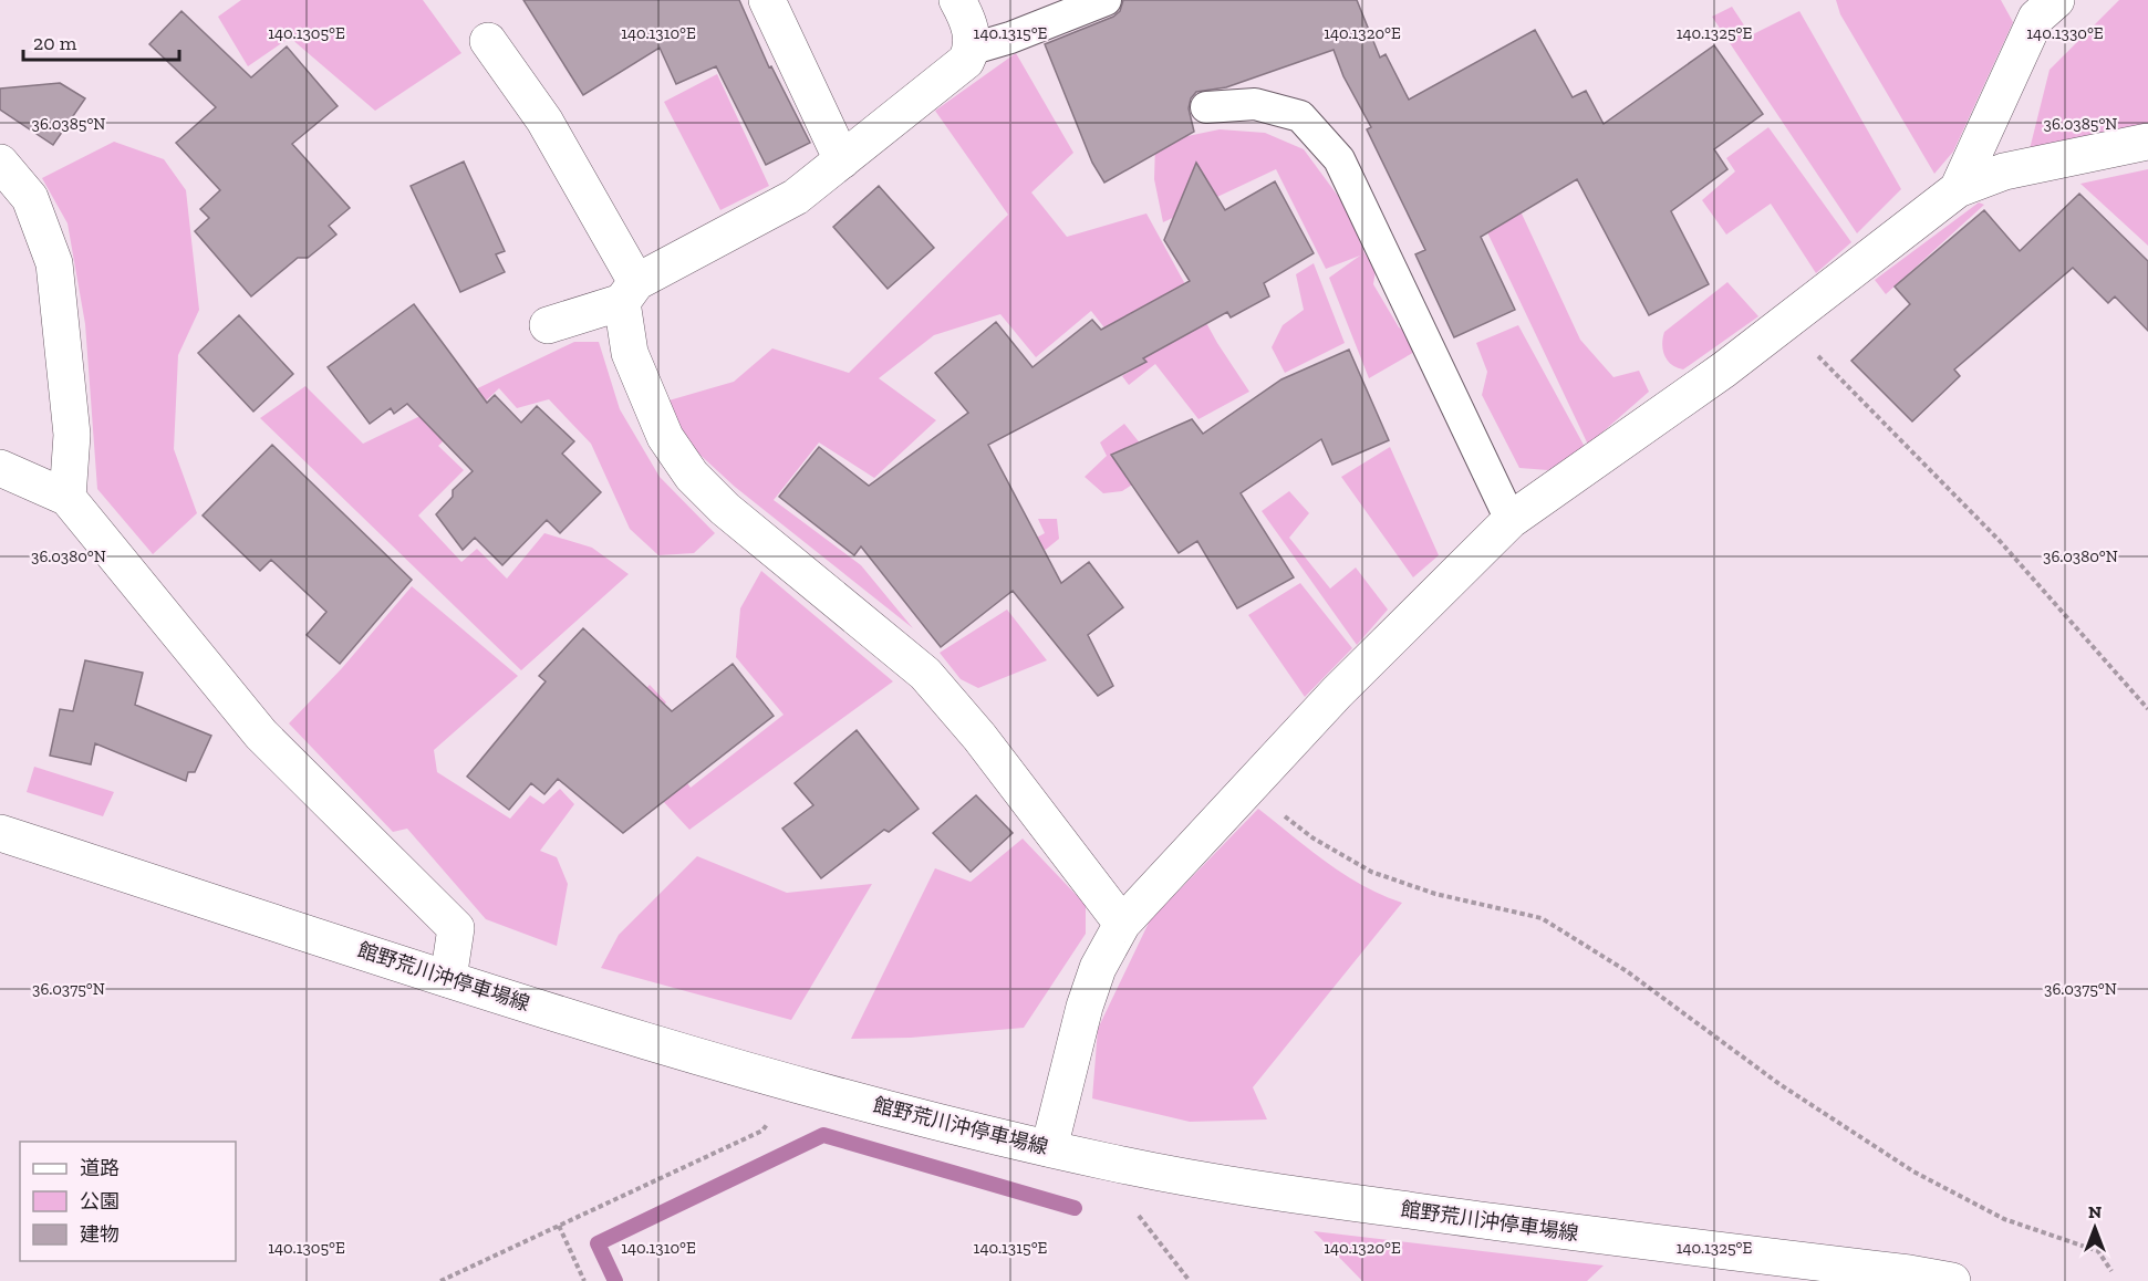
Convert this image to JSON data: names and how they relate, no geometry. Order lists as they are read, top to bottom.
{
  "streets": {
    "street": ["館野荒川沖停車場線"]
  },
  "legend": ["道路", "公園", "建物"],
  "scale_bar": "20 m",
  "north": "top",
  "coordinates": [
    "140.1305°E",
    "140.1310°E",
    "140.1315°E",
    "140.1320°E",
    "140.1325°E",
    "140.1330°E",
    "36.0385°N",
    "36.0380°N",
    "36.0375°N"
  ]
}
